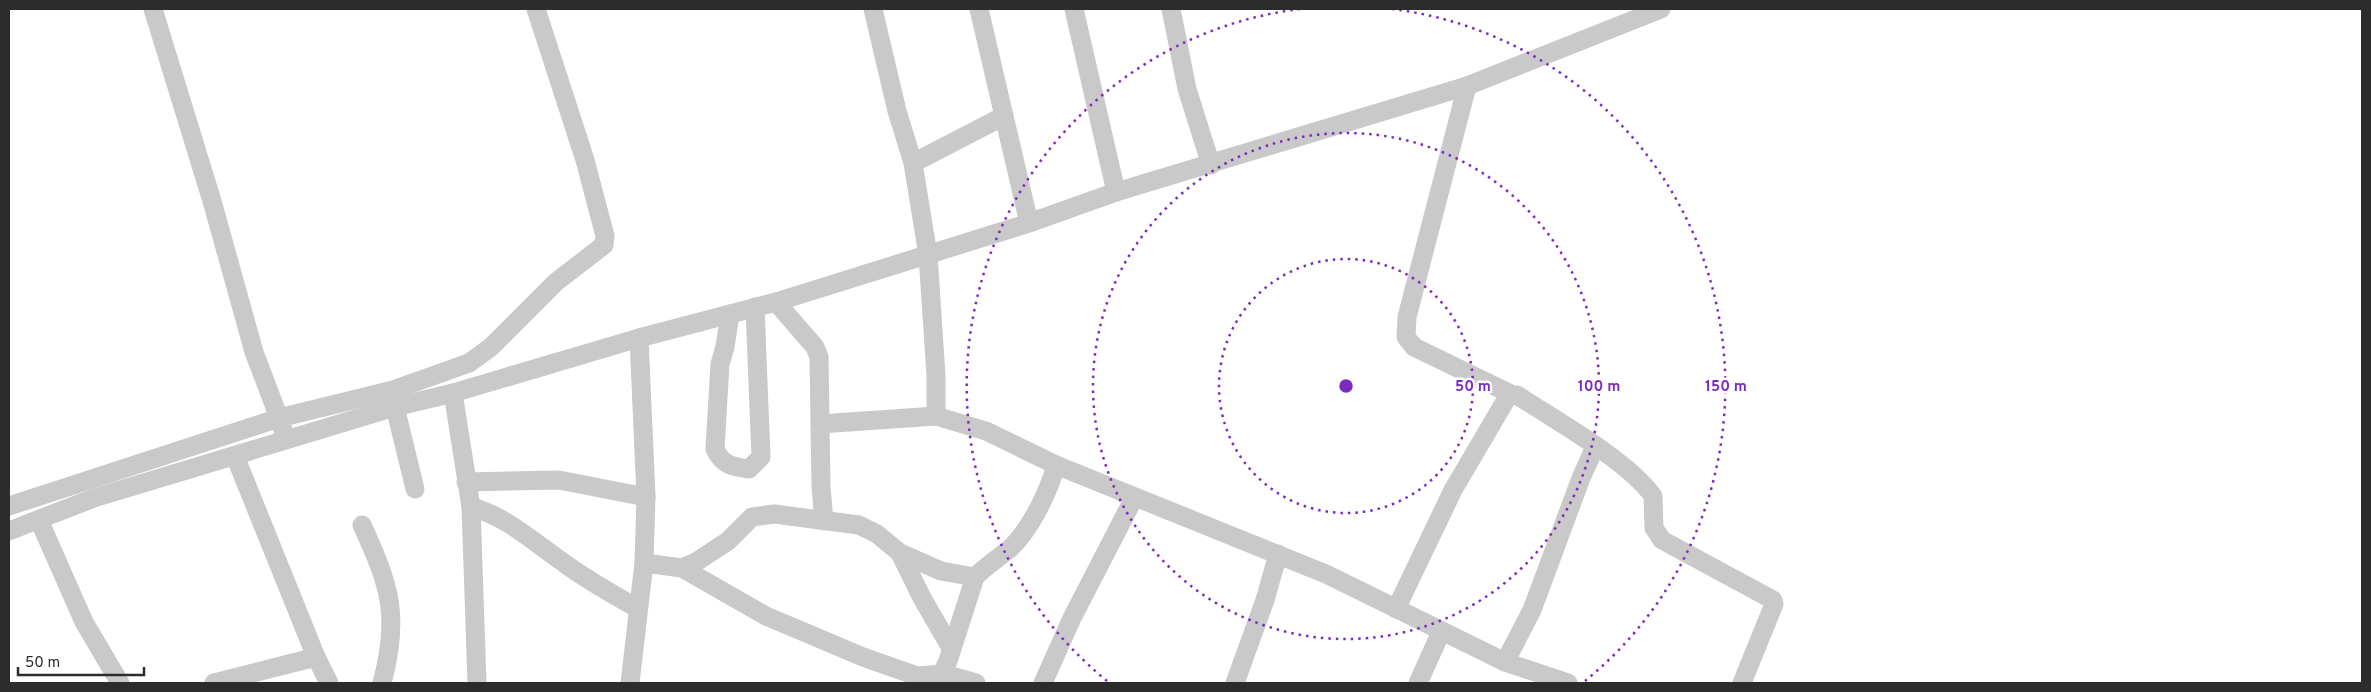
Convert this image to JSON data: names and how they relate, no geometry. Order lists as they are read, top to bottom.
{
  "scale_bar": "50 m",
  "rings": ["50 m", "100 m", "150 m"]
}
